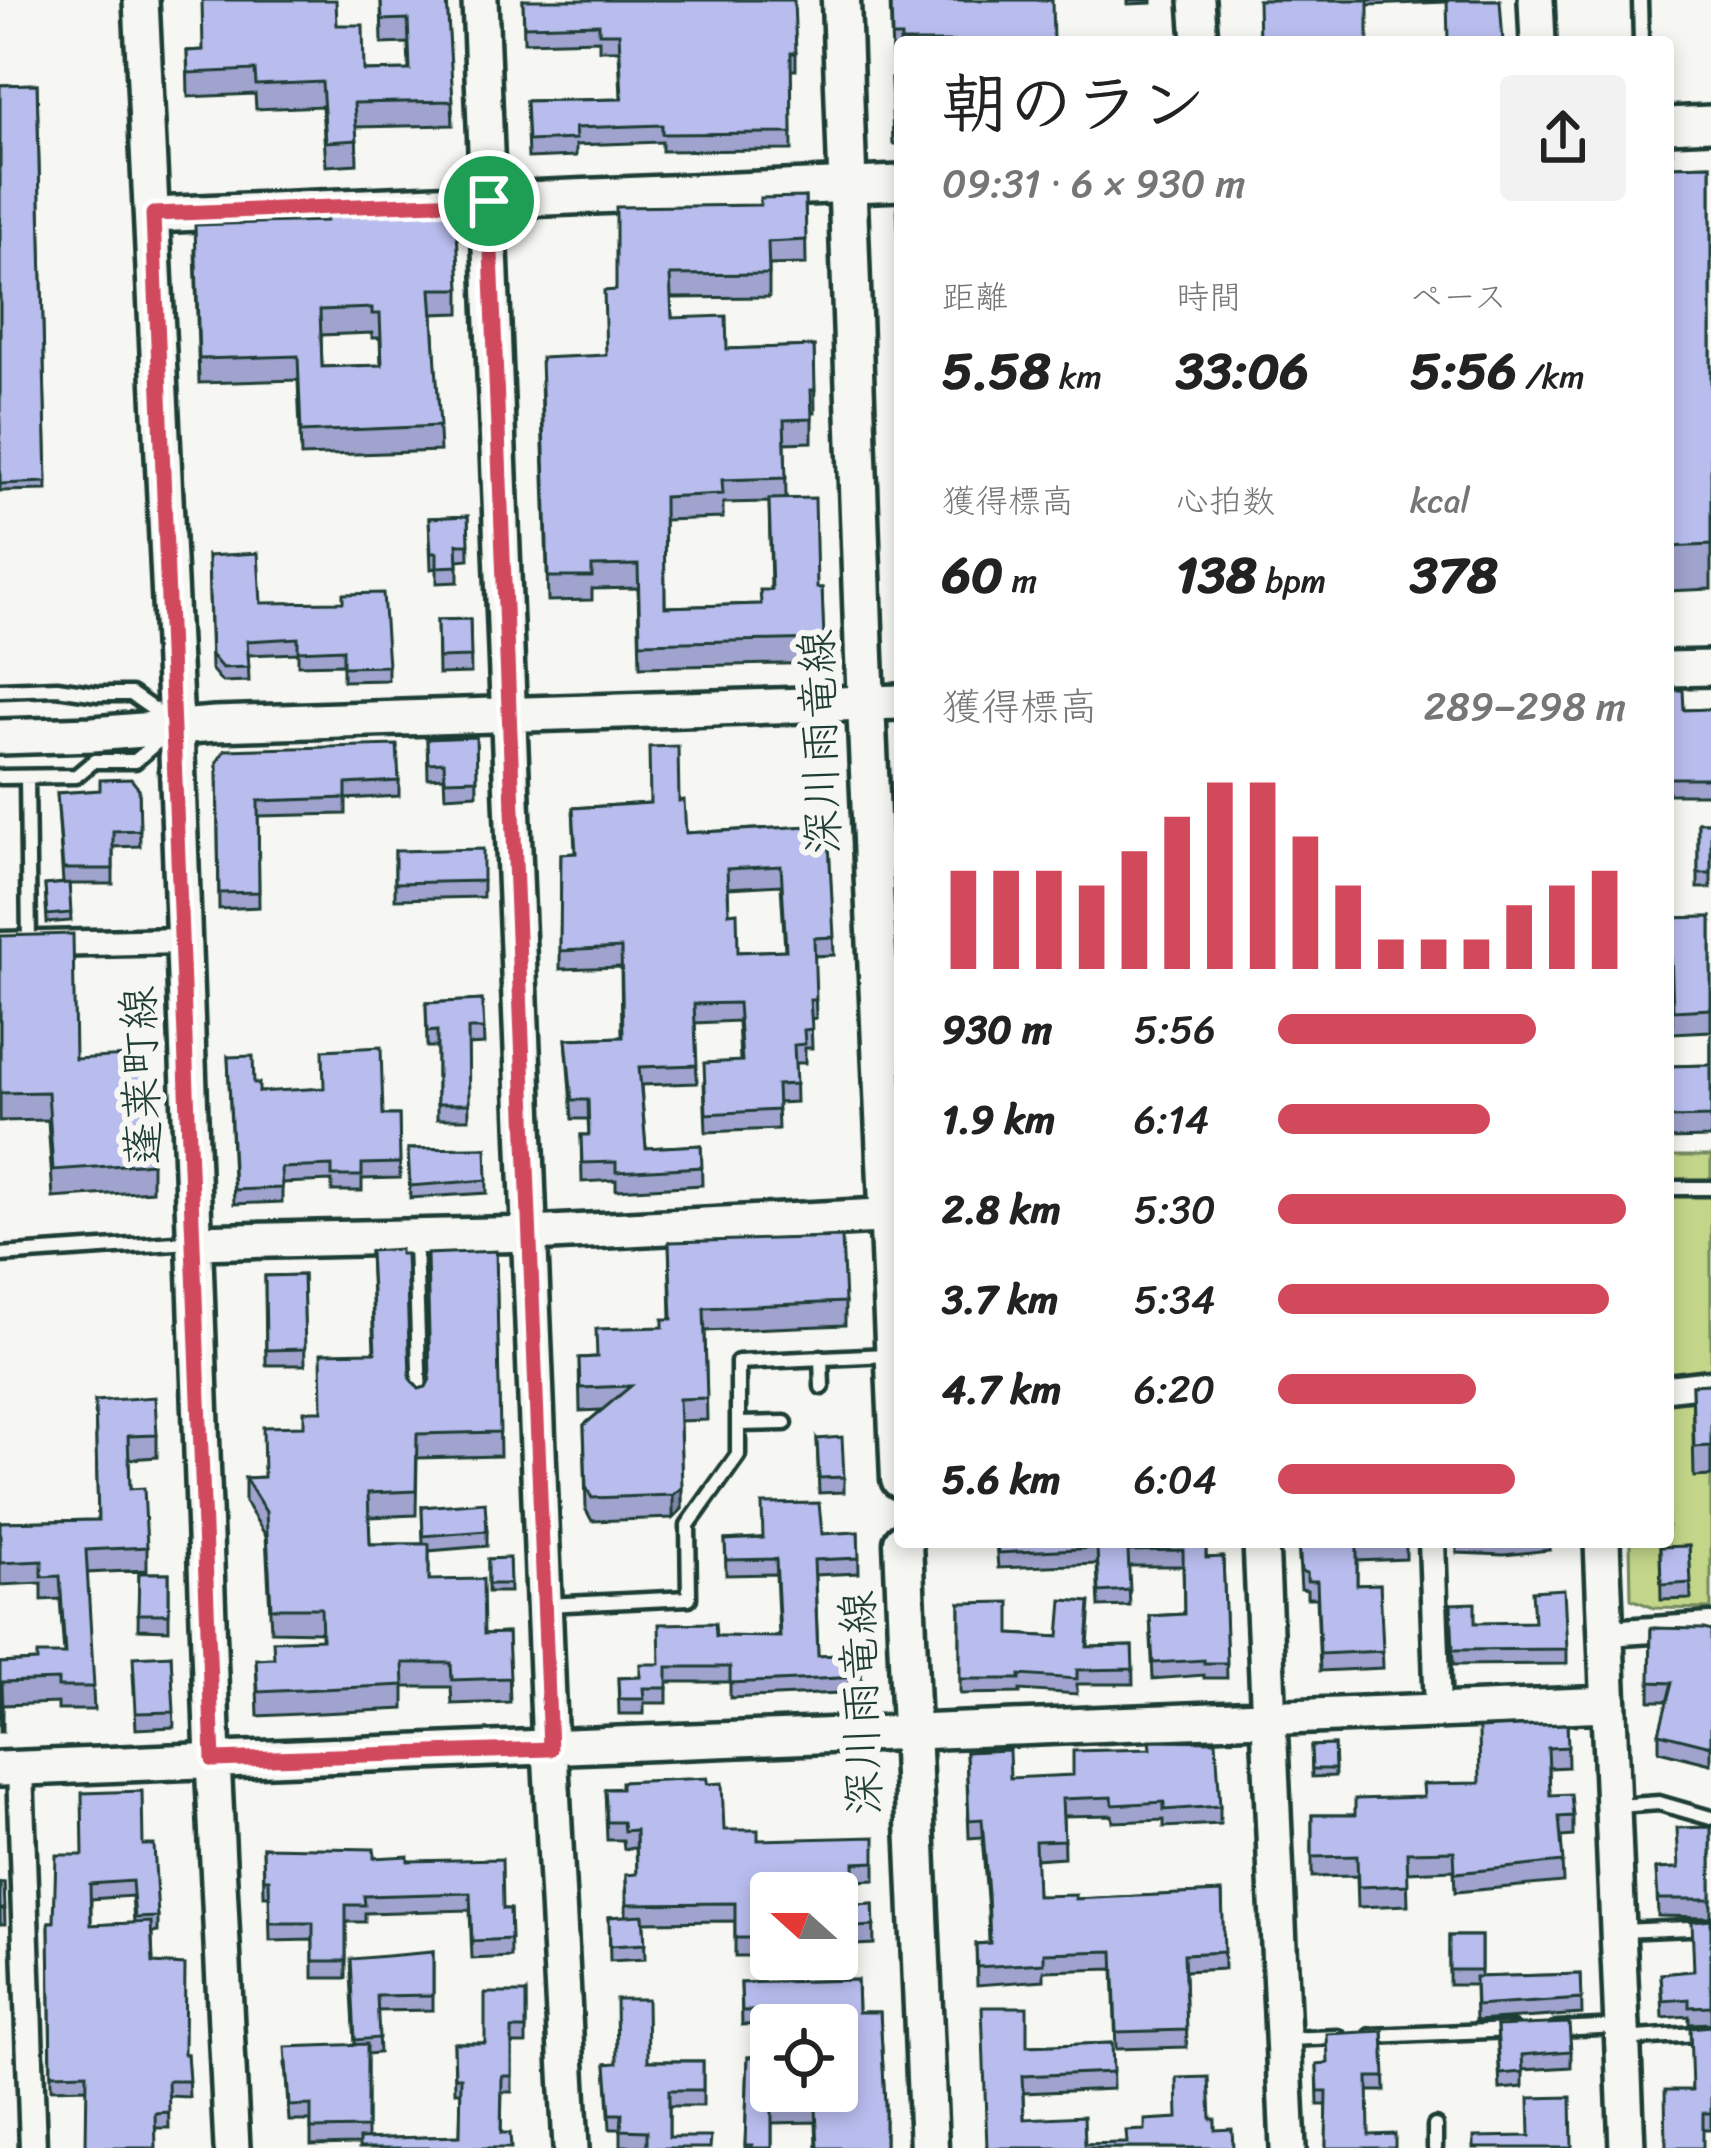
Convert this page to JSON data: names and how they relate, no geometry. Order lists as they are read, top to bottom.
{
  "streets": {
    "main road": ["深川雨竜線"],
    "street": ["蓬莱町線"]
  },
  "north": "left",
  "page": {
    "heading": ["朝のラン", "09:31 · 6 × 930 m"],
    "stats": [
      ["距離", "5.58 km"],
      ["時間", "33:06"],
      ["ペース", "5:56 /km"],
      ["獲得標高", "60 m"],
      ["心拍数", "138 bpm"],
      ["kcal", "378"]
    ],
    "chart": ["獲得標高", "289–298 m"],
    "list": [
      {
        "name": "930 m",
        "note": "5:56"
      },
      {
        "name": "1.9 km",
        "note": "6:14"
      },
      {
        "name": "2.8 km",
        "note": "5:30"
      },
      {
        "name": "3.7 km",
        "note": "5:34"
      },
      {
        "name": "4.7 km",
        "note": "6:20"
      },
      {
        "name": "5.6 km",
        "note": "6:04"
      }
    ]
  }
}
